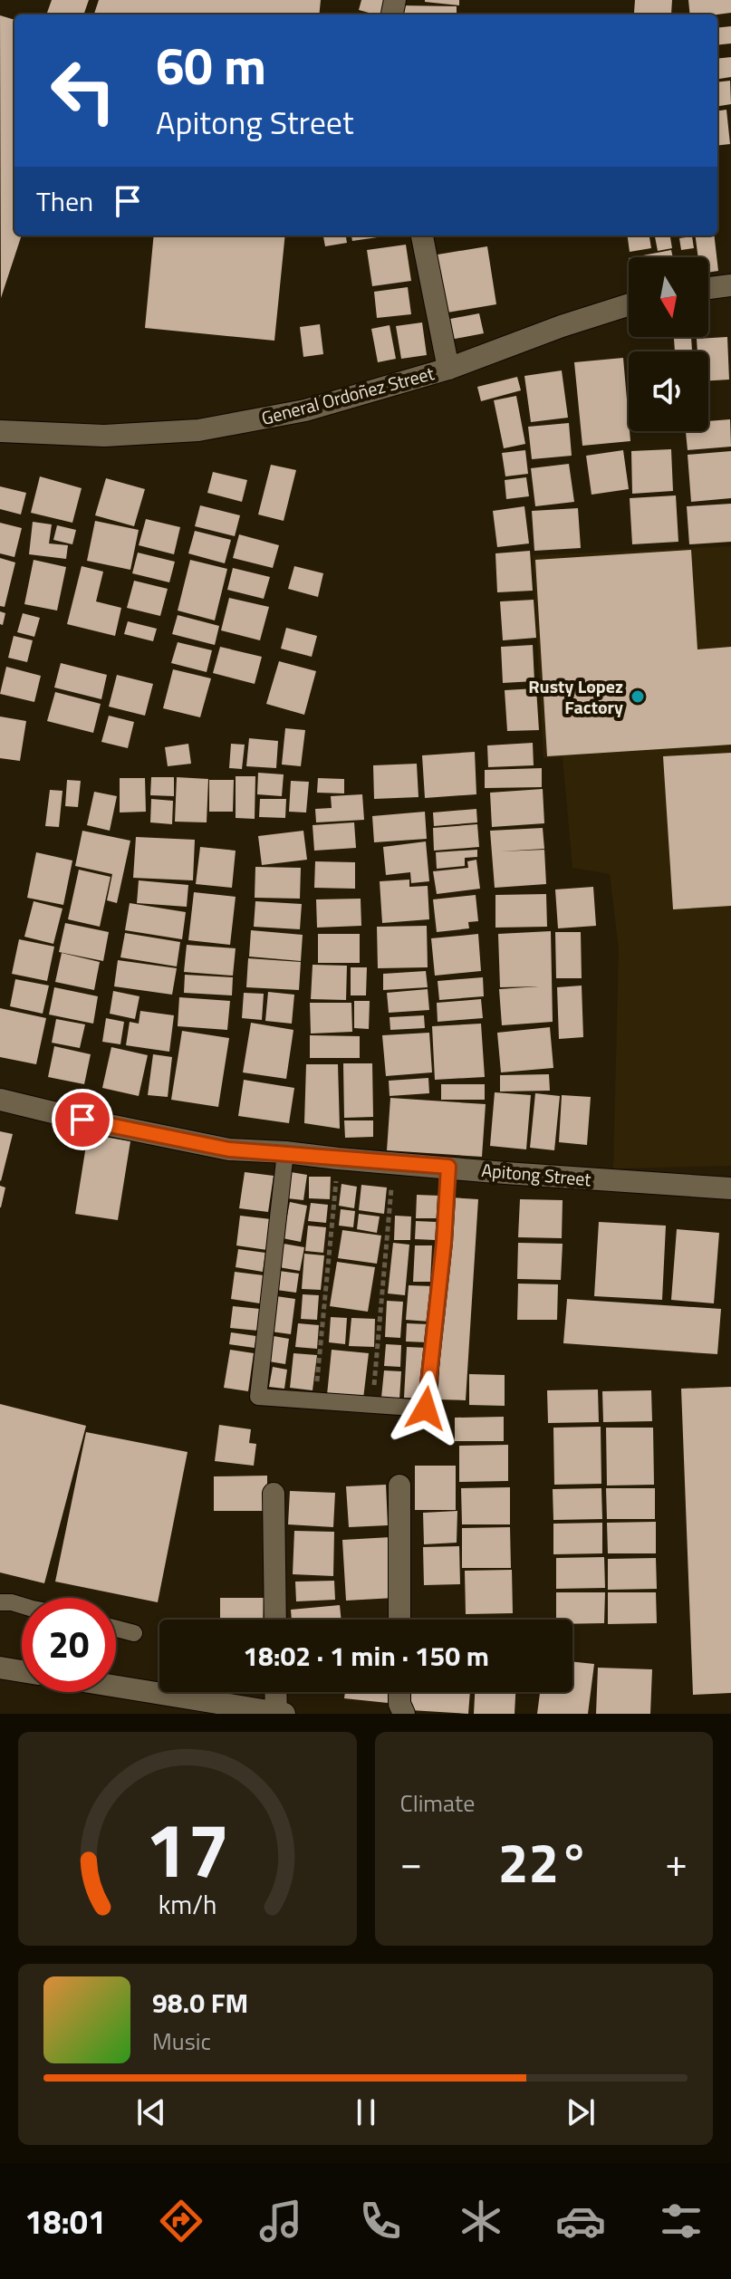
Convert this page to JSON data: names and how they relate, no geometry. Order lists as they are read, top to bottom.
{
  "streets": {
    "street": ["General Ordoñez Street", "Apitong Street"]
  },
  "places": ["Rusty Lopez Factory"],
  "north": "bottom",
  "page": {
    "turn": ["60 m", "Apitong Street"],
    "then": "Then",
    "limit": "20",
    "trip": "18:02 · 1 min · 150 m",
    "tile": "Climate",
    "heat": ["−", "22°", "+"],
    "song": ["98.0 FM", "Music"],
    "tabs": "18:01",
    "gauge": ["17", "km/h"]
  }
}
